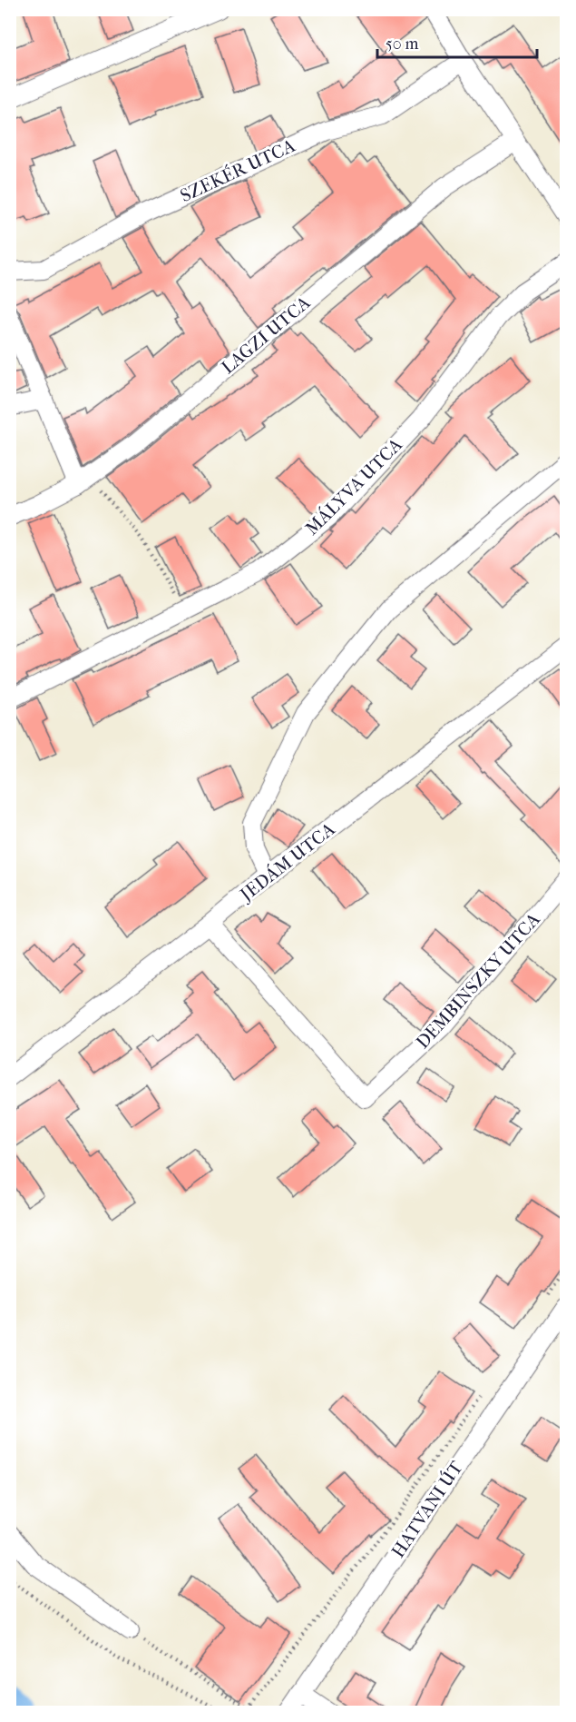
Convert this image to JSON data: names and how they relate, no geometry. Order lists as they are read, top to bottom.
{
  "streets": {
    "street": [
      "SZEKÉR UTCA",
      "LAGZI UTCA",
      "MÁLYVA UTCA",
      "JEDÁM UTCA",
      "DEMBINSZKY UTCA",
      "HATVANI ÚT"
    ]
  },
  "crossings": [
    ["JEDÁM UTCA", "DEMBINSZKY UTCA"]
  ],
  "scale_bar": "50 m"
}
